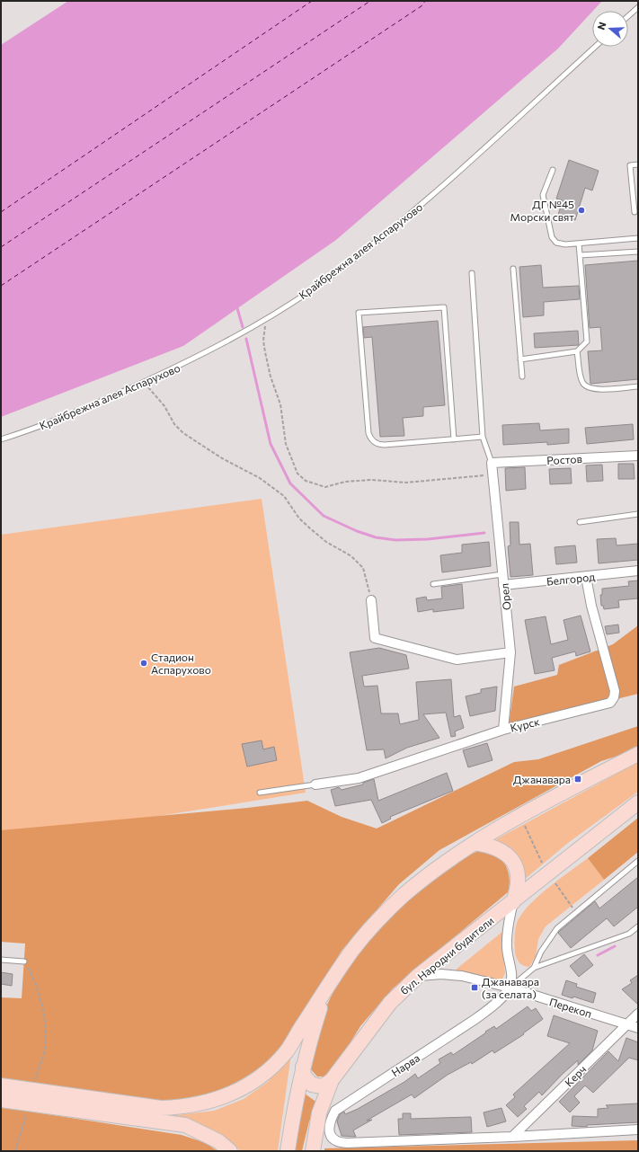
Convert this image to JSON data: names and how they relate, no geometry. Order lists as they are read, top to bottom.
{
  "streets": {
    "main road": ["бул. Народни будители"],
    "street": [
      "Ростов",
      "Белгород",
      "Орел",
      "Курск",
      "Перекоп",
      "Нарва",
      "Керч"
    ],
    "lane": ["Крайбрежна алея Аспарухово"]
  },
  "crossings": [
    ["Ростов", "Орел"],
    ["Белгород", "Орел"],
    ["Белгород", "Курск"],
    ["Орел", "Курск"],
    ["бул. Народни будители", "Перекоп"],
    ["Перекоп", "Нарва"],
    ["Перекоп", "Керч"],
    ["Нарва", "Керч"]
  ],
  "places": {
    "other": ["ДГ №45 Морски свят", "Стадион Аспарухово"],
    "transit": ["Джанавара", "Джанавара (за селата)"]
  },
  "north": "left"
}
